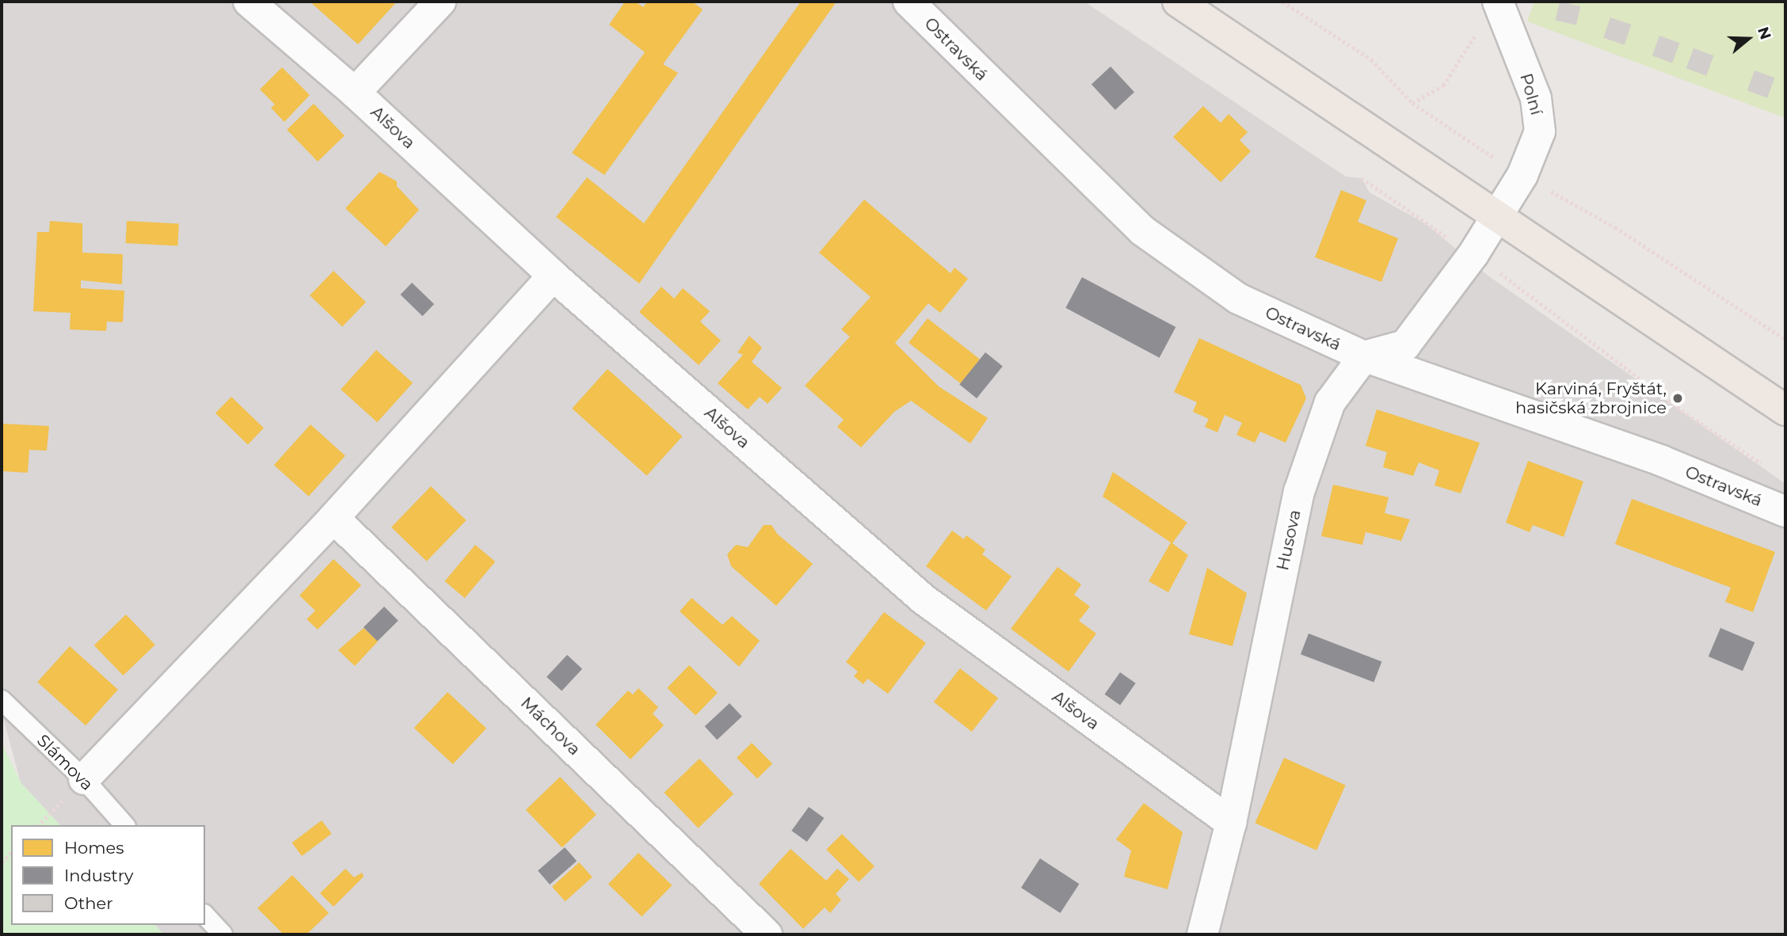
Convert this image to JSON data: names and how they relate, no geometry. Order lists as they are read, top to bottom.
{
  "streets": {
    "street": [
      "Ostravská",
      "Polní",
      "Alšova",
      "Husova",
      "Máchova"
    ],
    "lane": ["Slámova"]
  },
  "crossings": [
    ["Ostravská", "Husova"],
    ["Alšova", "Husova"]
  ],
  "places": ["Karviná, Fryštát, hasičská zbrojnice"],
  "legend": ["Homes", "Industry", "Other"],
  "north": "right"
}
